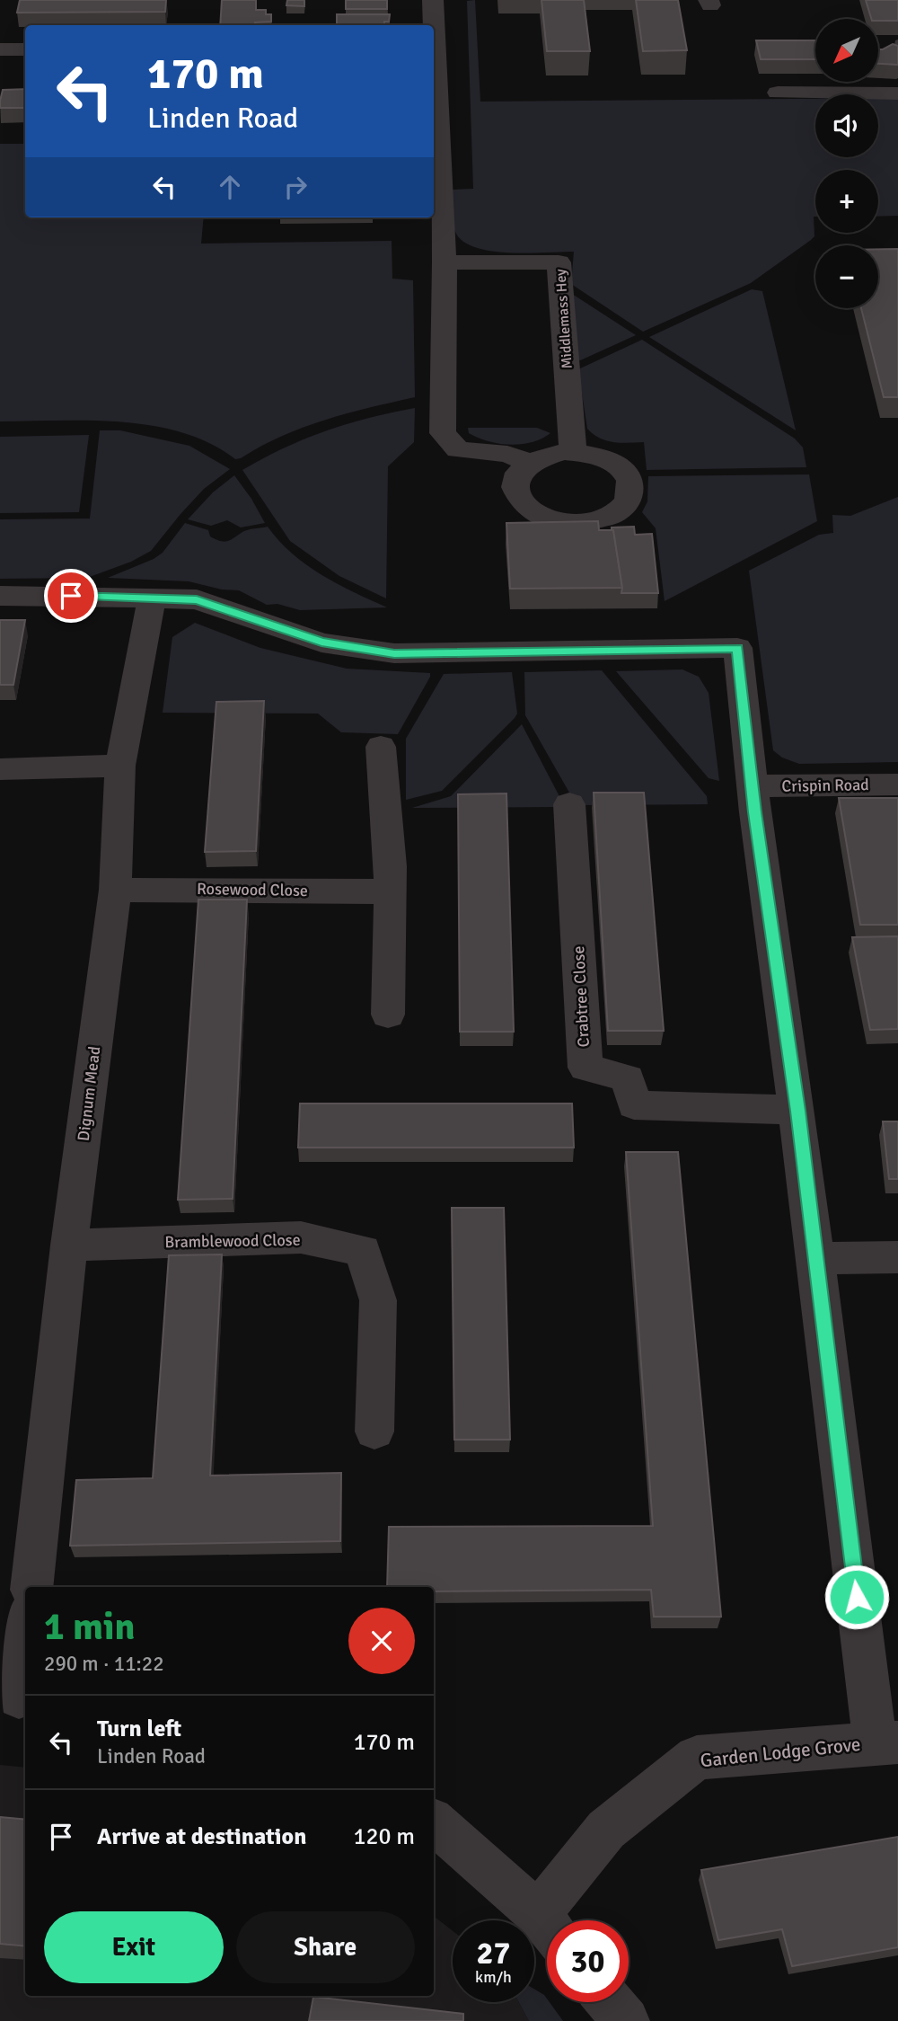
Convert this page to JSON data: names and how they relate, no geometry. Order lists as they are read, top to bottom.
{
  "streets": {
    "street": [
      "Middlemass Hey",
      "Crispin Road",
      "Rosewood Close",
      "Crabtree Close",
      "Dignum Mead",
      "Bramblewood Close",
      "Garden Lodge Grove"
    ]
  },
  "crossings": [
    ["Rosewood Close", "Dignum Mead"],
    ["Dignum Mead", "Bramblewood Close"]
  ],
  "north": "bottom left",
  "page": {
    "map_buttons": ["+", "−"],
    "turn": ["170 m", "Linden Road"],
    "heading": ["1 min", "290 m · 11:22"],
    "list": [
      {
        "name": "Turn left",
        "note": "Linden Road",
        "value": "170 m"
      },
      {
        "name": "Arrive at destination",
        "value": "120 m"
      }
    ],
    "buttons": ["Exit", "Share"],
    "speed": "27 km/h",
    "limit": "30"
  }
}
